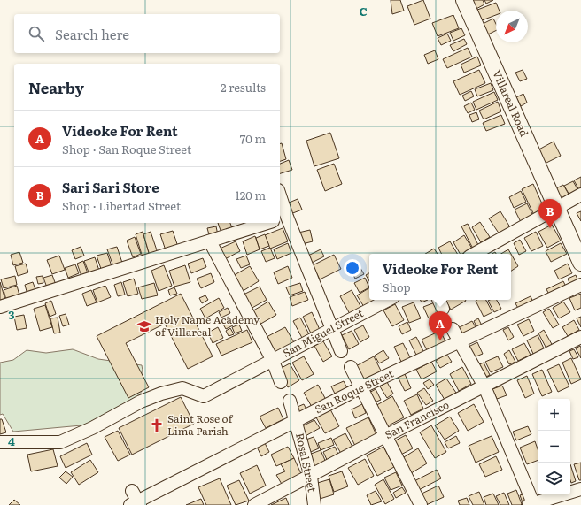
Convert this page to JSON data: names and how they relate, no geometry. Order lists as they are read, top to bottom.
{
  "streets": {
    "main road": ["Villareal Road"],
    "street": [
      "San Miguel Street",
      "San Roque Street",
      "San Francisco",
      "Rosal Street"
    ]
  },
  "crossings": [
    ["San Roque Street", "Rosal Street"],
    ["San Francisco", "Rosal Street"]
  ],
  "places": {
    "school or university": ["Holy Name Academy of Villareal"],
    "church": ["Saint Rose of Lima Parish"]
  },
  "north": "bottom left",
  "page": {
    "search": "Search here",
    "heading": ["Nearby", "2 results"],
    "list": [
      {
        "mark": "A",
        "name": "Videoke For Rent",
        "note": "Shop · San Roque Street",
        "value": "70 m"
      },
      {
        "mark": "B",
        "name": "Sari Sari Store",
        "note": "Shop · Libertad Street",
        "value": "120 m"
      }
    ],
    "pins": ["B", "A"],
    "popup": ["Videoke For Rent", "Shop"],
    "map_buttons": ["+", "−"]
  },
  "grid": {
    "columns": ["C"],
    "rows": ["3", "4"]
  }
}
